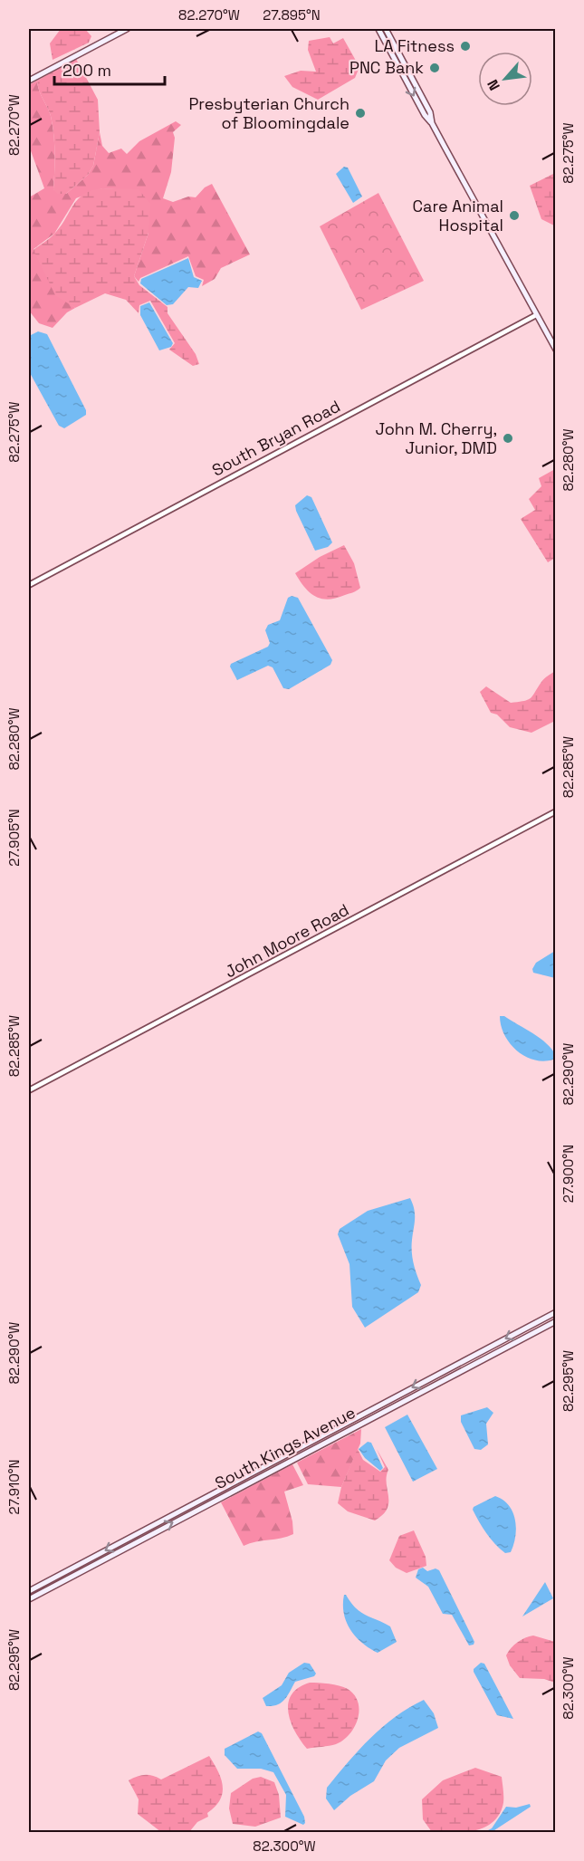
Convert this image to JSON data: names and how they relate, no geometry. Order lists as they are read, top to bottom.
{
  "streets": {
    "main road": ["South Kings Avenue"],
    "street": ["South Bryan Road", "John Moore Road"]
  },
  "places": [
    "LA Fitness",
    "PNC Bank",
    "Presbyterian Church of Bloomingdale",
    "Care Animal Hospital",
    "John M. Cherry, Junior, DMD"
  ],
  "scale_bar": "200 m",
  "north": "bottom left",
  "coordinates": [
    "82.270°W",
    "27.895°N",
    "82.275°W",
    "82.280°W",
    "82.285°W",
    "27.905°N",
    "82.290°W",
    "27.900°N",
    "82.295°W",
    "27.910°N",
    "82.300°W"
  ]
}
